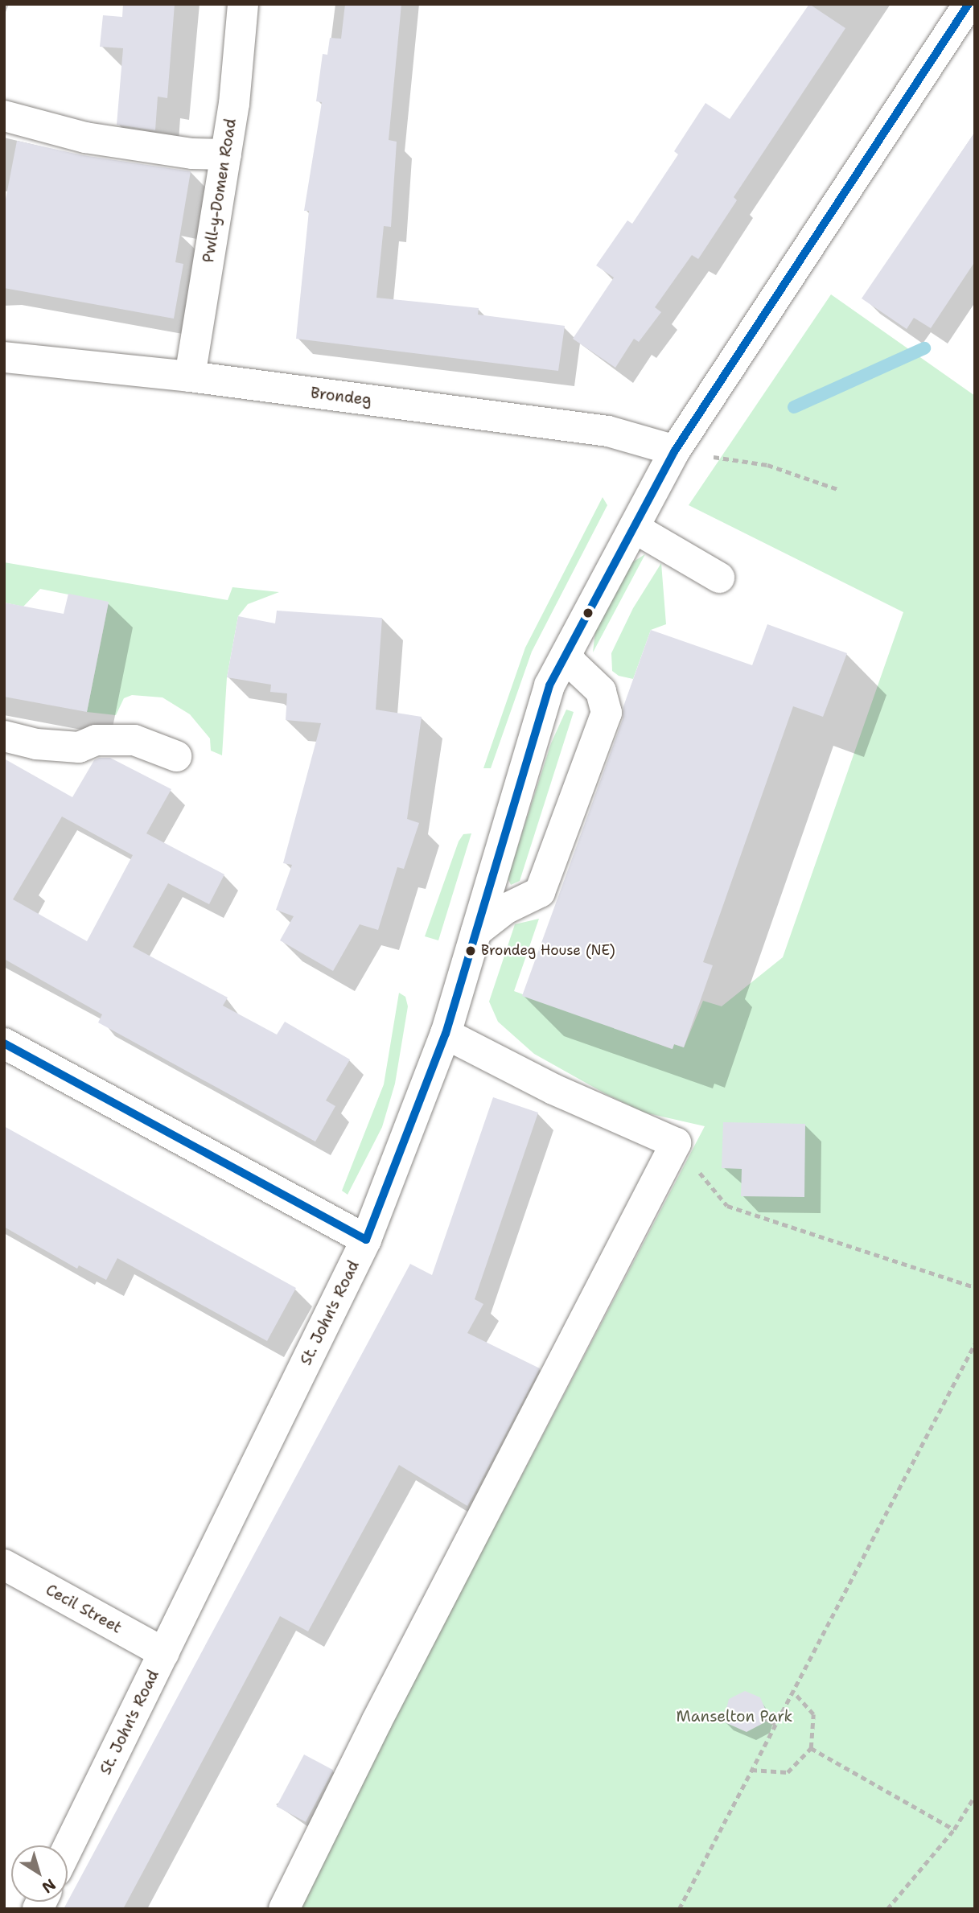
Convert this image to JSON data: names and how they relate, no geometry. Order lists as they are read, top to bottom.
{
  "streets": {
    "street": [
      "Pwll-y-Domen Road",
      "Brondeg",
      "St. John's Road",
      "Cecil Street"
    ]
  },
  "crossings": [
    ["Pwll-y-Domen Road", "Brondeg"],
    ["Brondeg", "St. John's Road"],
    ["St. John's Road", "Cecil Street"]
  ],
  "parks": ["Manselton Park"],
  "places": ["Brondeg House (NE)"],
  "north": "bottom right"
}
